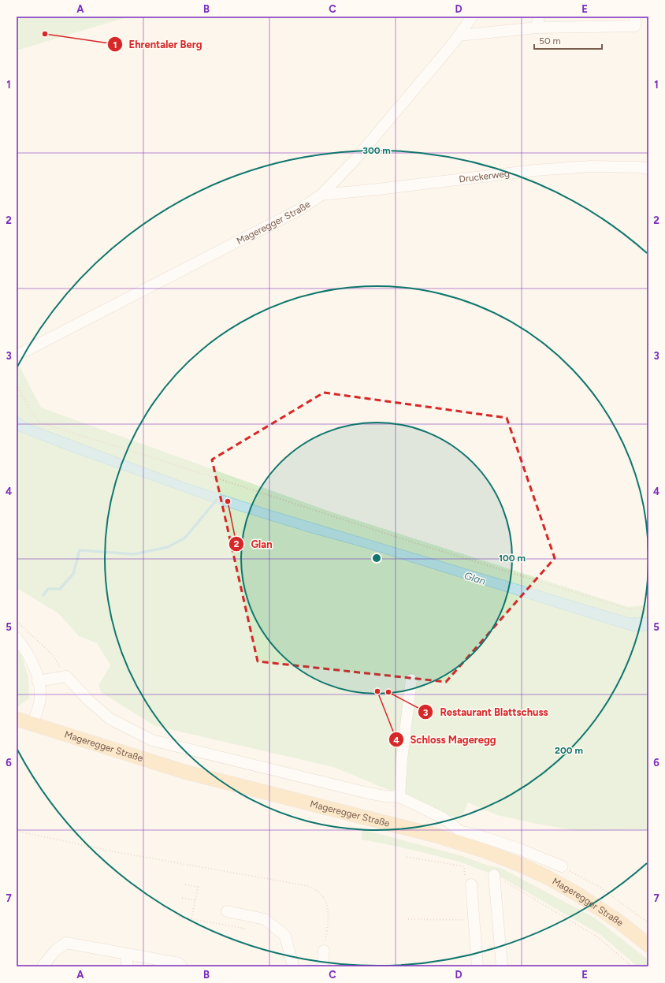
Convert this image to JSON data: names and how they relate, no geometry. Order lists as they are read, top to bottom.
{
  "streets": {
    "main road": ["Mageregger Straße"],
    "street": ["Druckerweg"]
  },
  "crossings": [
    ["Druckerweg", "Mageregger Straße"]
  ],
  "water": ["Glan"],
  "places": [
    "Ehrentaler Berg",
    "Glan",
    "Schloss Mageregg",
    "Restaurant Blattschuss"
  ],
  "scale_bar": "50 m",
  "grid": {
    "columns": [
      "A",
      "B",
      "C",
      "D",
      "E"
    ],
    "rows": [
      "1",
      "2",
      "3",
      "4",
      "5",
      "6",
      "7"
    ]
  },
  "rings": ["300 m", "100 m", "200 m"]
}
